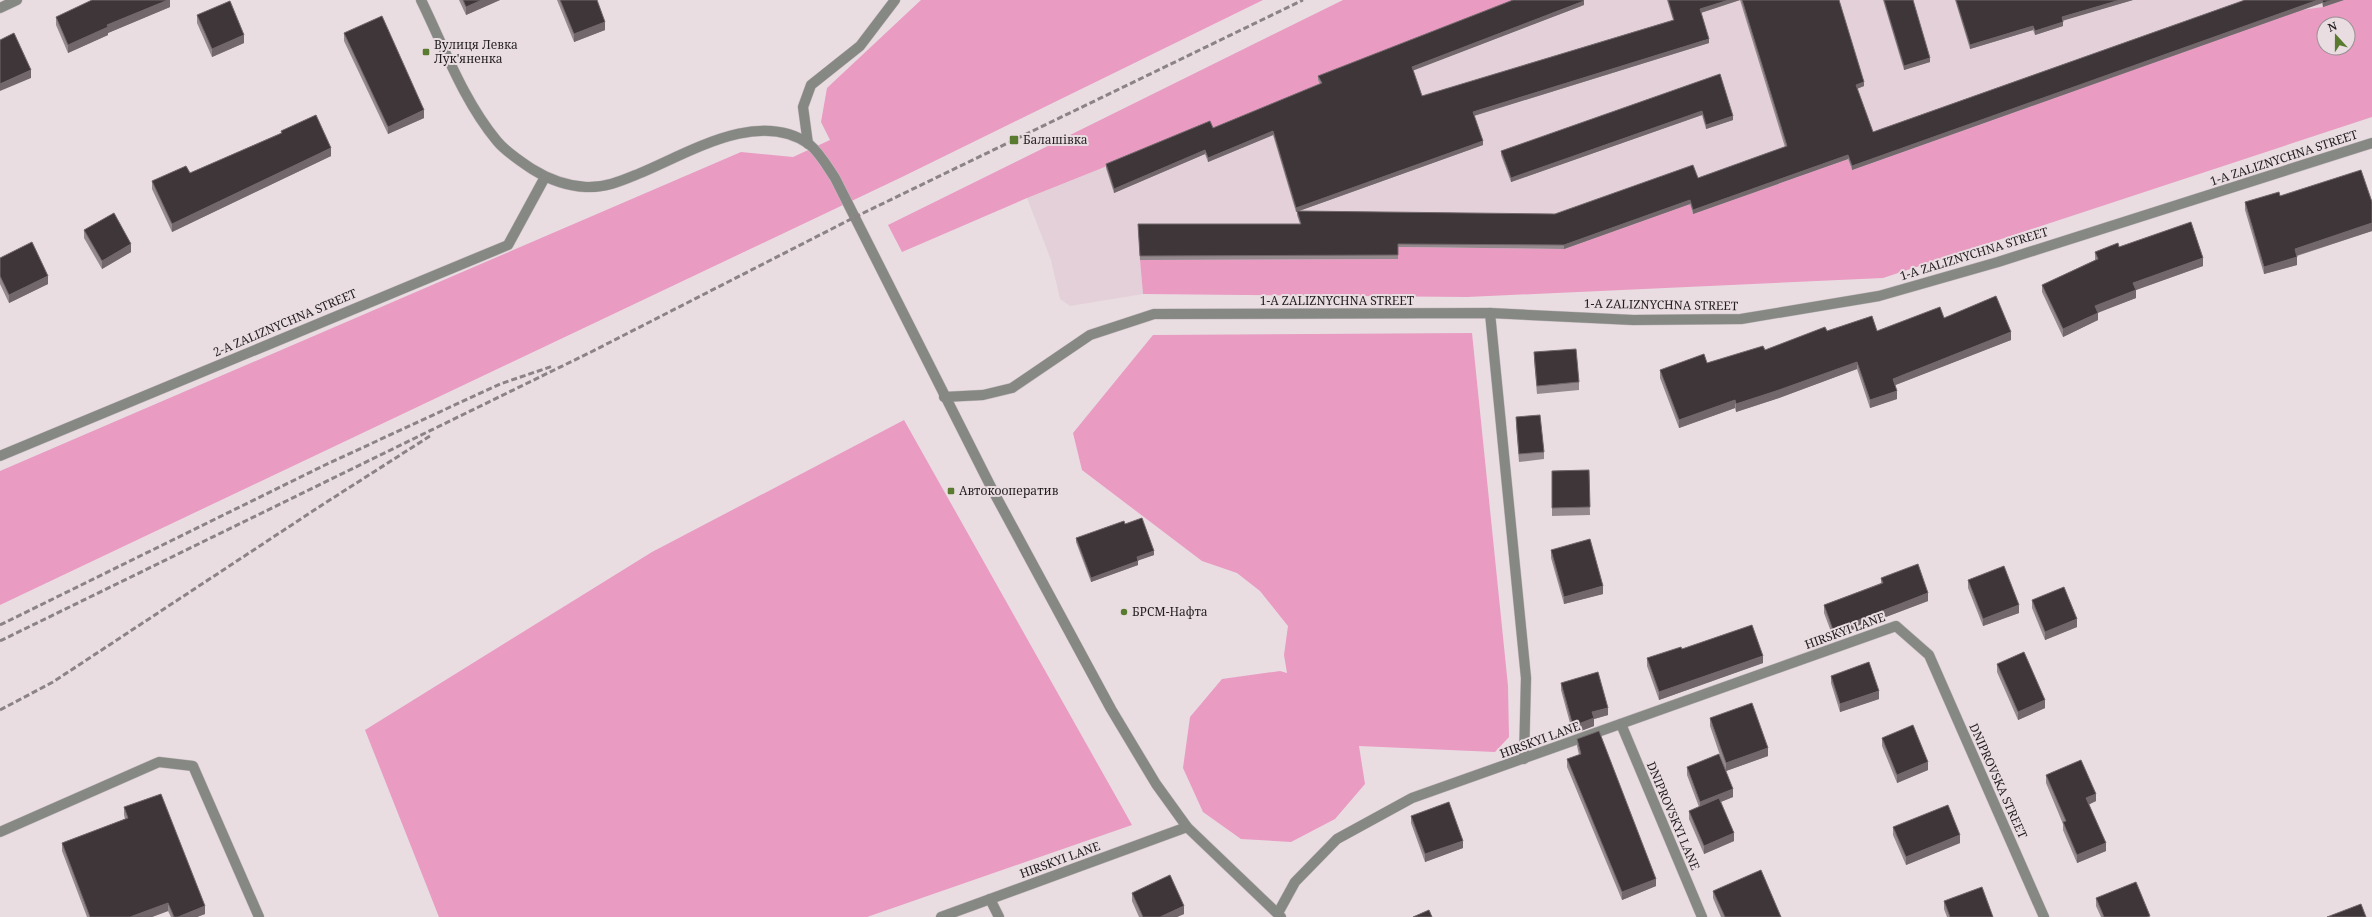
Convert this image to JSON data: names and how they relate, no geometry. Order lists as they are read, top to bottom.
{
  "streets": {
    "street": [
      "1-A ZALIZNYCHNA STREET",
      "2-A ZALIZNYCHNA STREET",
      "HIRSKYI LANE",
      "DNIPROVSKA STREET",
      "DNIPROVSKYI LANE"
    ]
  },
  "crossings": [
    ["HIRSKYI LANE", "DNIPROVSKA STREET"],
    ["HIRSKYI LANE", "DNIPROVSKYI LANE"]
  ],
  "places": {
    "transit": ["Вулиця Левка Лук'яненка", "Балашівка", "Автокооператив"],
    "other": ["БРСМ-Нафта"]
  },
  "north": "top"
}
